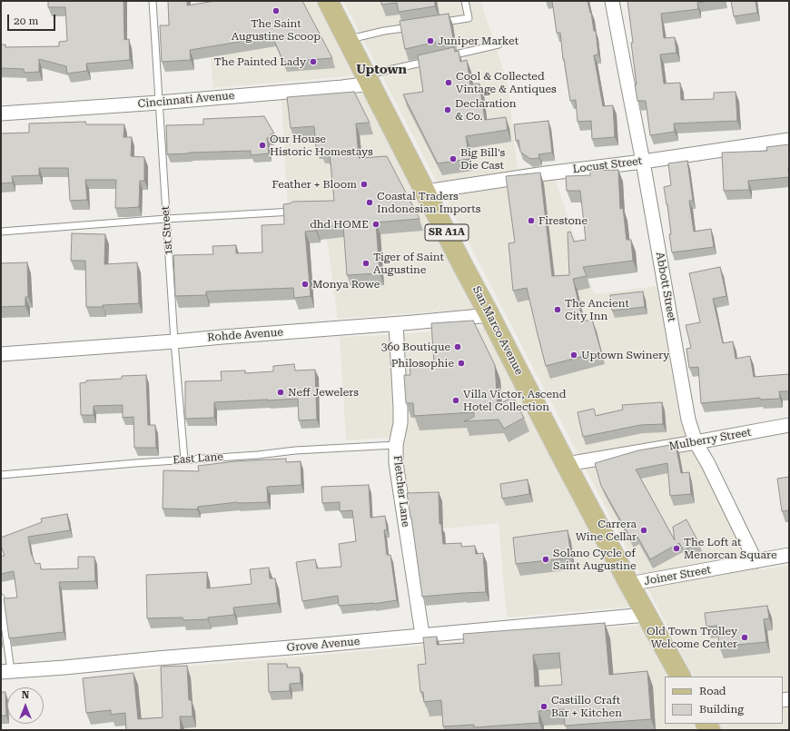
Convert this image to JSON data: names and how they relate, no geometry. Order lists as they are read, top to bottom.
{
  "streets": {
    "main road": ["SR A1A", "San Marco Avenue"],
    "street": [
      "Cincinnati Avenue",
      "Locust Street",
      "Abbott Street",
      "Rohde Avenue",
      "Mulberry Street",
      "Fletcher Lane",
      "Joiner Street",
      "Grove Avenue"
    ],
    "lane": ["1st Street", "East Lane"]
  },
  "crossings": [
    ["Cincinnati Avenue", "1st Street"],
    ["Cincinnati Avenue", "San Marco Avenue"],
    ["Locust Street", "Abbott Street"],
    ["Locust Street", "San Marco Avenue"],
    ["1st Street", "Rohde Avenue"],
    ["1st Street", "East Lane"],
    ["Abbott Street", "Mulberry Street"],
    ["Abbott Street", "Joiner Street"],
    ["San Marco Avenue", "Rohde Avenue"],
    ["San Marco Avenue", "Mulberry Street"],
    ["San Marco Avenue", "Joiner Street"],
    ["San Marco Avenue", "Grove Avenue"],
    ["Rohde Avenue", "Fletcher Lane"],
    ["East Lane", "Fletcher Lane"],
    ["Fletcher Lane", "Grove Avenue"]
  ],
  "districts": ["Uptown"],
  "places": [
    "The Saint Augustine Scoop",
    "Juniper Market",
    "The Painted Lady",
    "Cool & Collected Vintage & Antiques",
    "Declaration & Co.",
    "Our House Historic Homestays",
    "Big Bill's Die Cast",
    "Feather + Bloom",
    "Coastal Traders Indonesian Imports",
    "Firestone",
    "dhd HOME",
    "Tiger of Saint Augustine",
    "Monya Rowe",
    "The Ancient City Inn",
    "360 Boutique",
    "Uptown Swinery",
    "Philosophie",
    "Neff Jewelers",
    "Villa Victor, Ascend Hotel Collection",
    "Carrera Wine Cellar",
    "The Loft at Menorcan Square",
    "Solano Cycle of Saint Augustine",
    "Old Town Trolley Welcome Center",
    "Castillo Craft Bar + Kitchen"
  ],
  "legend": ["Road", "Building"],
  "scale_bar": "20 m",
  "north": "top"
}
